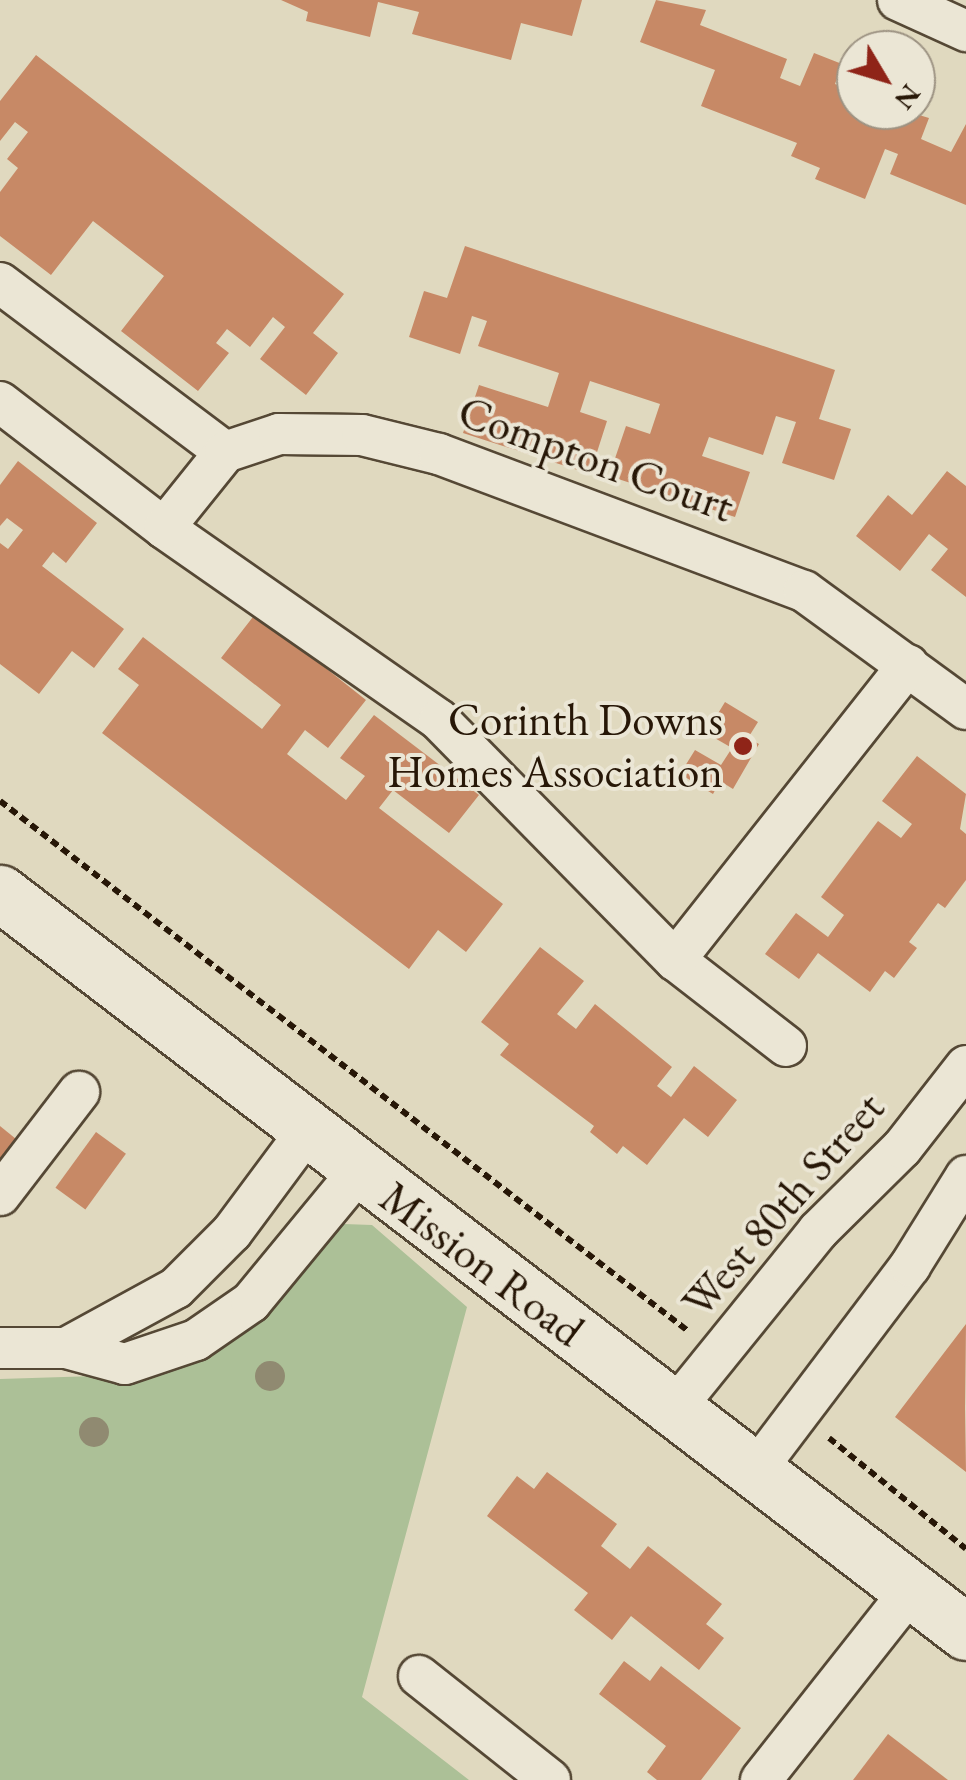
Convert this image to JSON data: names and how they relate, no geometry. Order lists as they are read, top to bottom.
{
  "streets": {
    "main road": ["Mission Road"],
    "street": ["Compton Court", "West 80th Street"]
  },
  "crossings": [
    ["West 80th Street", "Mission Road"]
  ],
  "places": ["Corinth Downs Homes Association"],
  "north": "bottom right"
}
